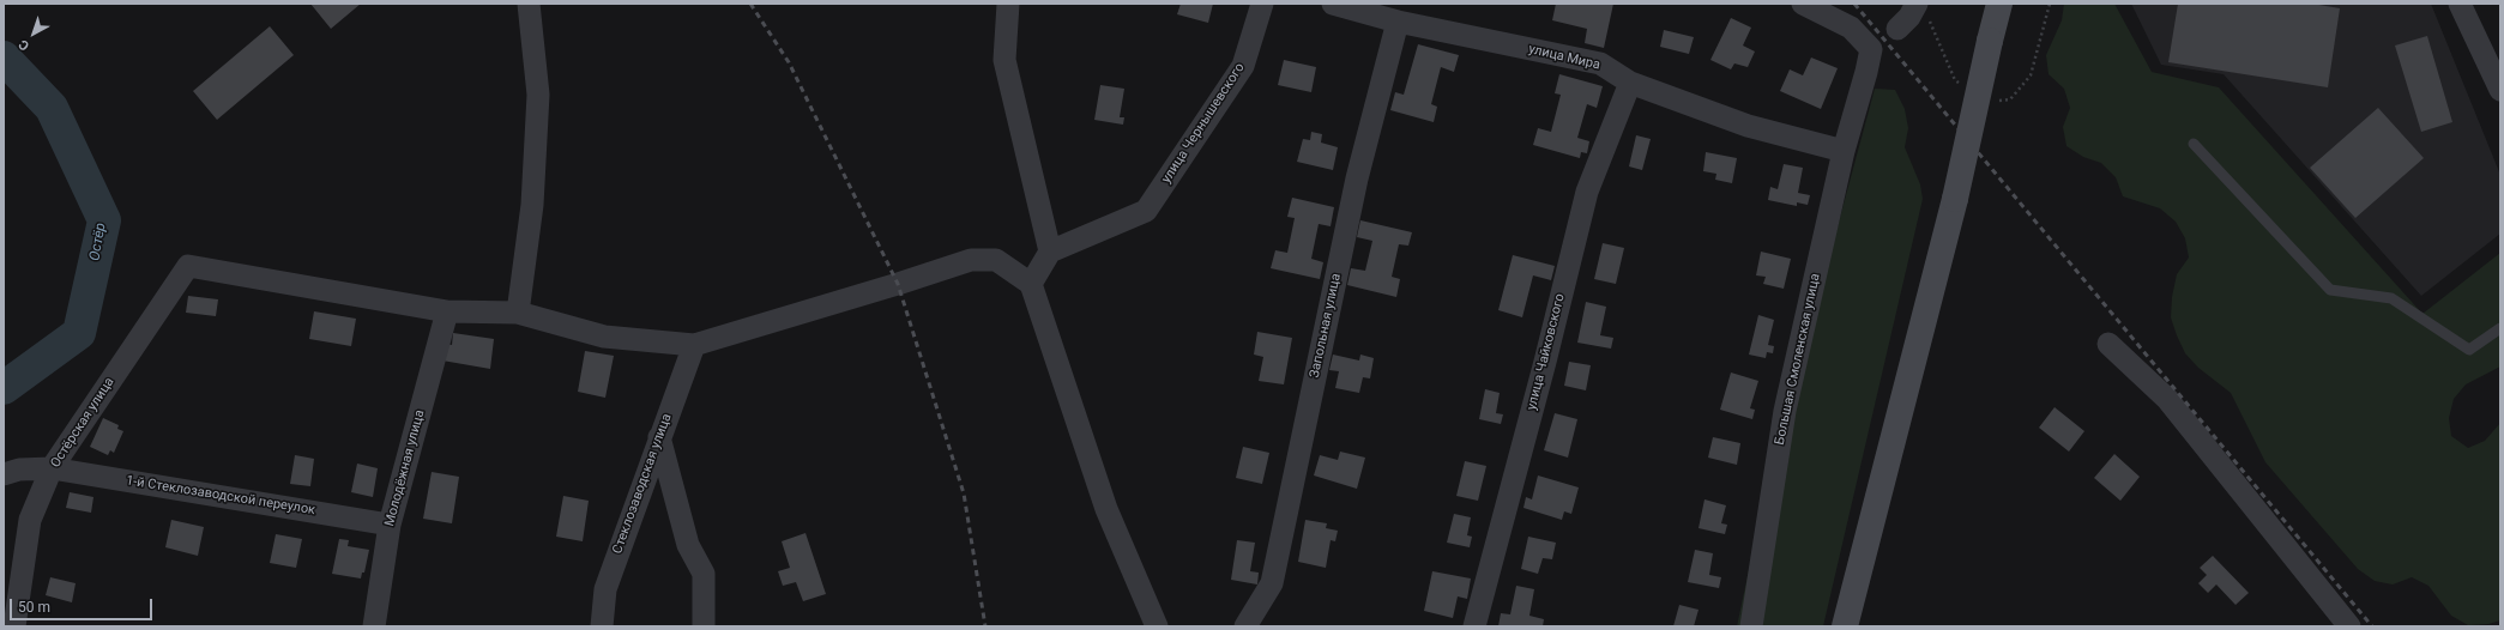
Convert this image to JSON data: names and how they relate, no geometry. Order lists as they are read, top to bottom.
{
  "streets": {
    "street": [
      "улица Мира",
      "улица Чернышевского",
      "Запольная улица",
      "улица Чайковского",
      "Большая Смоленская улица",
      "Остёрская улица",
      "Молодёжная улица",
      "Стеклозаводская улица",
      "1-й Стеклозаводской переулок"
    ]
  },
  "crossings": [
    ["улица Мира", "Запольная улица"],
    ["улица Мира", "улица Чайковского"],
    ["улица Мира", "Большая Смоленская улица"],
    ["Остёрская улица", "Молодёжная улица"],
    ["Остёрская улица", "1-й Стеклозаводской переулок"],
    ["Молодёжная улица", "1-й Стеклозаводской переулок"]
  ],
  "water": ["Остёр"],
  "scale_bar": "50 m",
  "north": "bottom left"
}
